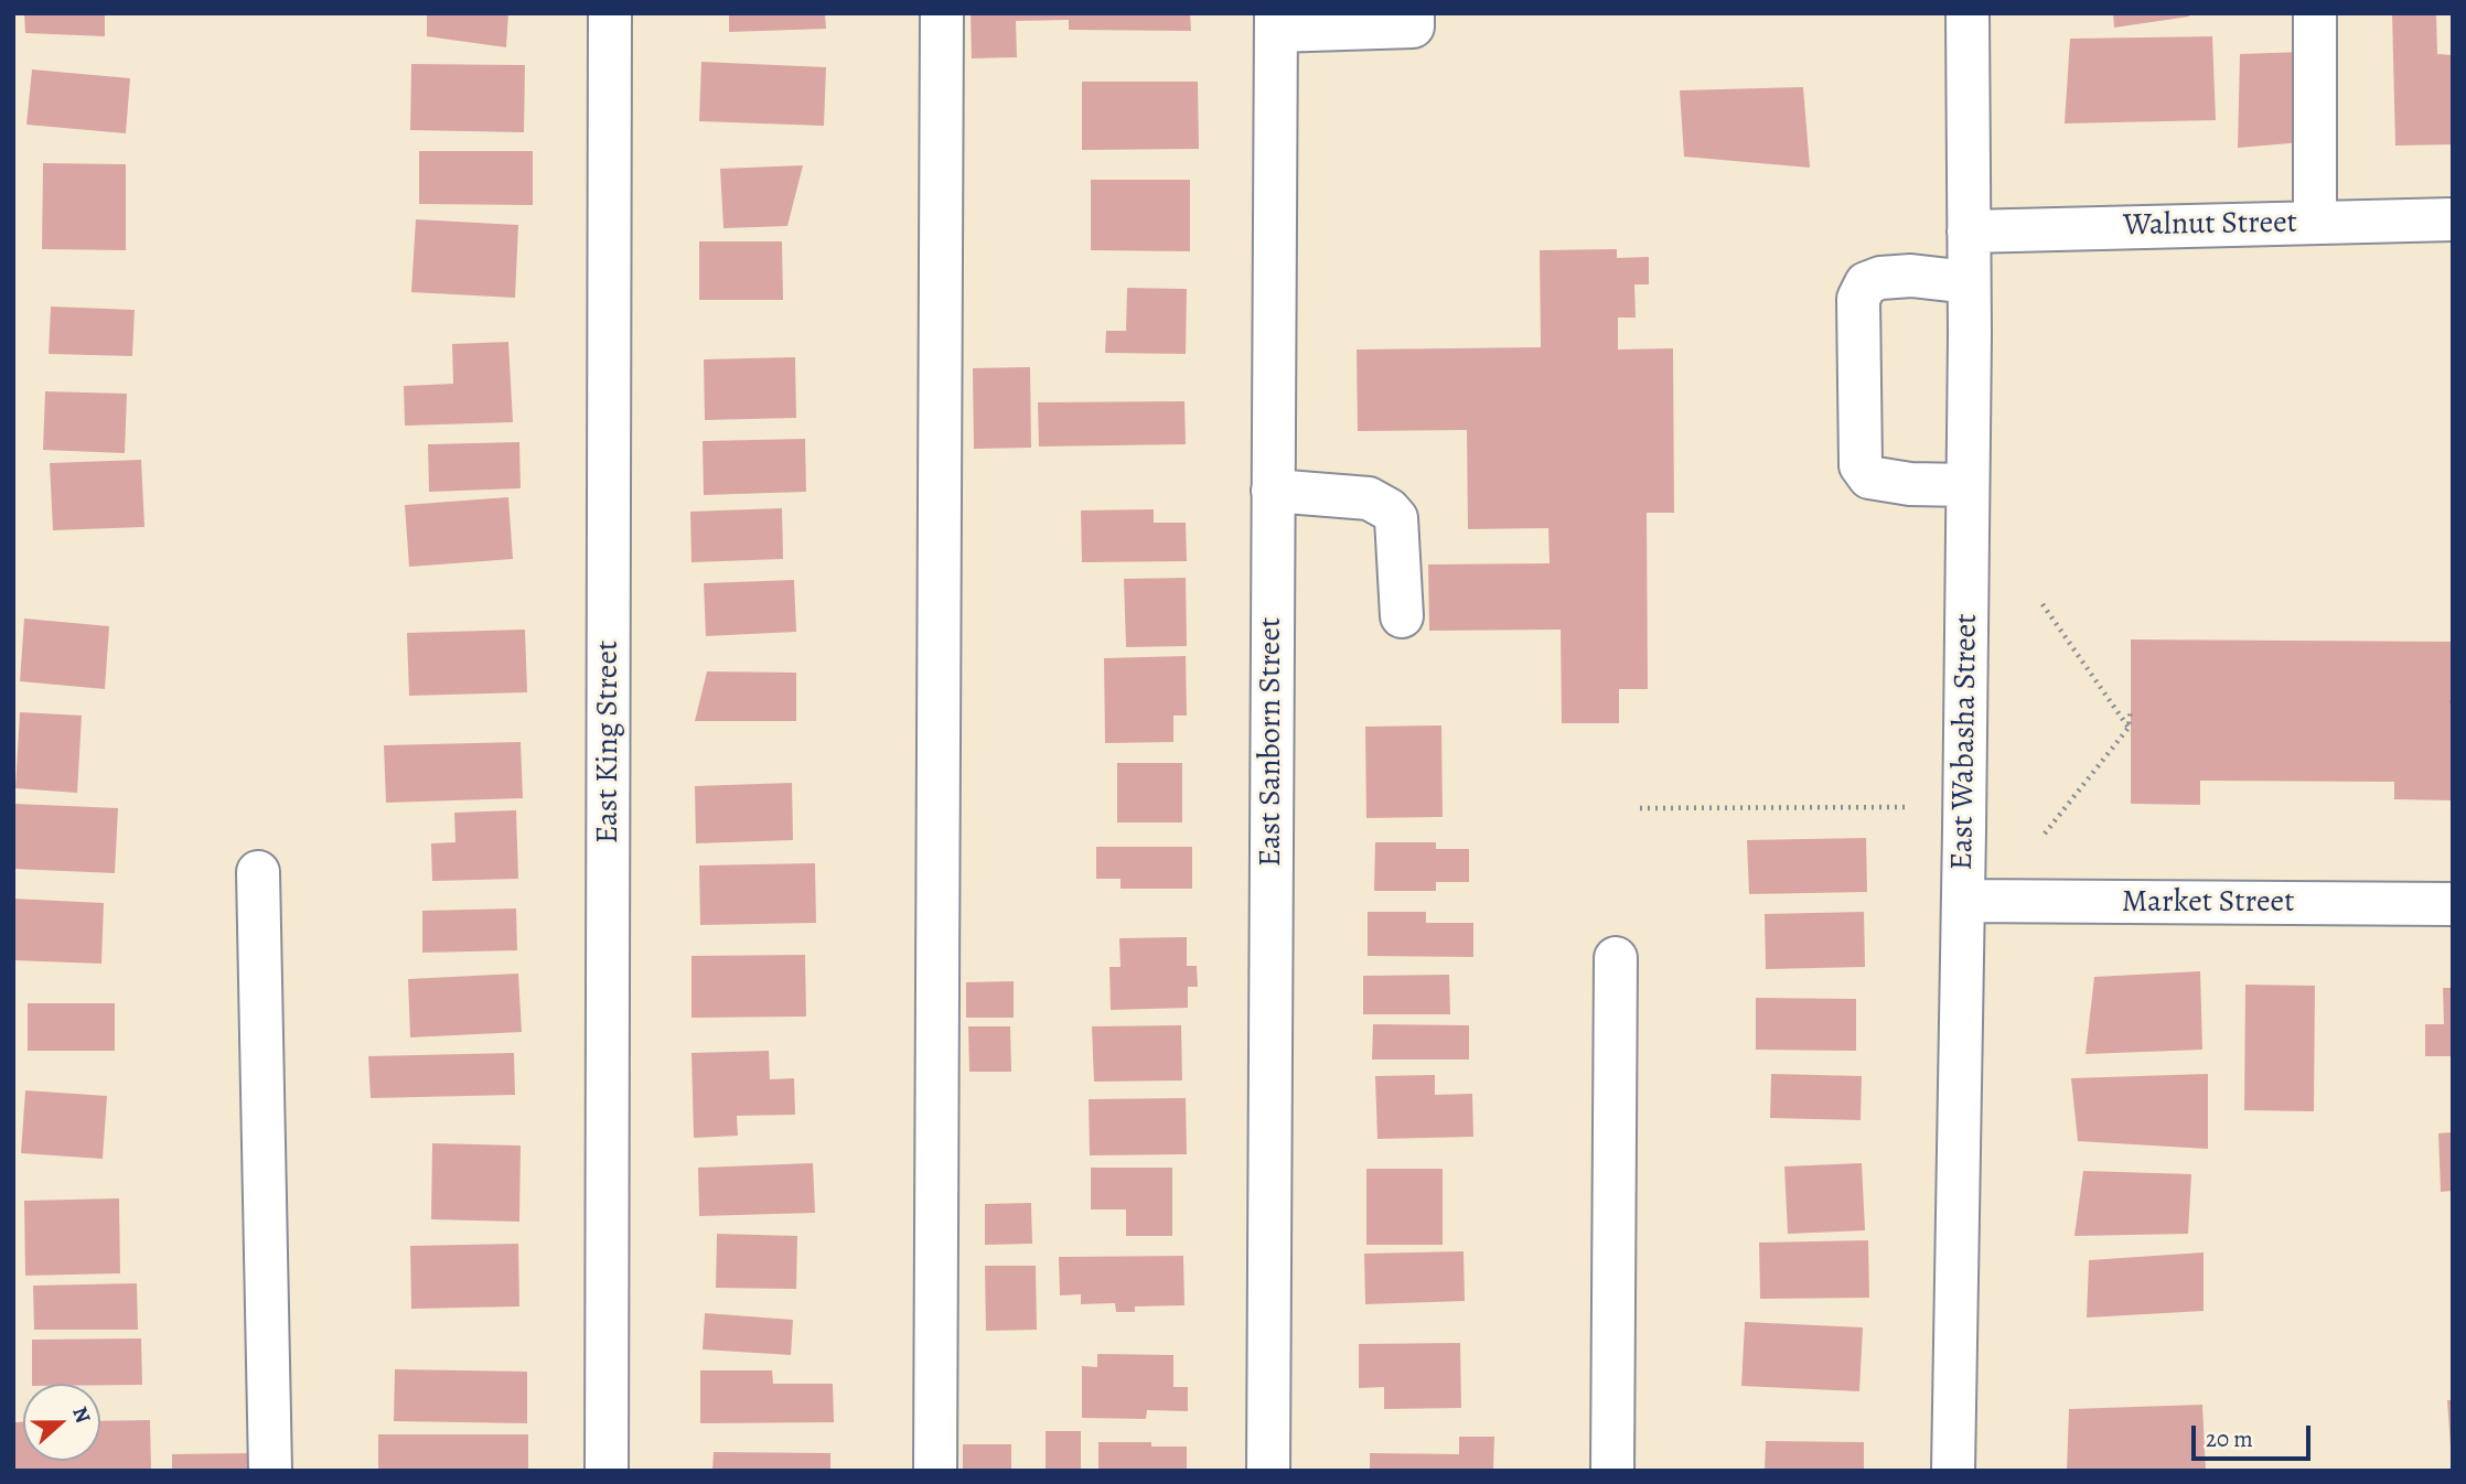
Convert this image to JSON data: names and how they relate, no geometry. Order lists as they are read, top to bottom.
{
  "streets": {
    "street": [
      "Walnut Street",
      "East King Street",
      "East Sanborn Street",
      "East Wabasha Street",
      "Market Street"
    ]
  },
  "crossings": [
    ["Walnut Street", "East Wabasha Street"],
    ["East Wabasha Street", "Market Street"]
  ],
  "scale_bar": "20 m",
  "north": "right"
}
